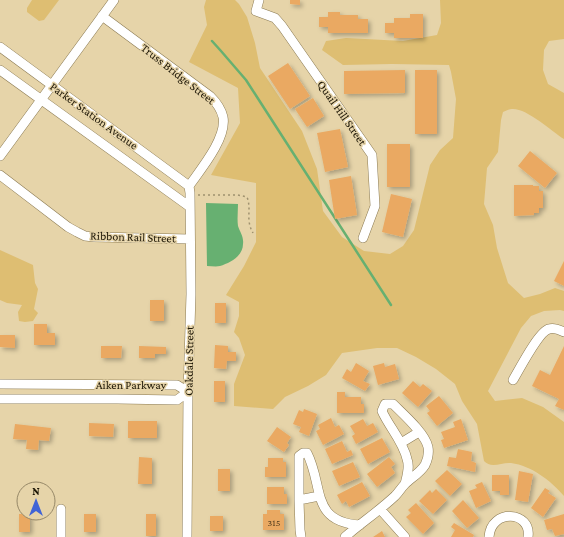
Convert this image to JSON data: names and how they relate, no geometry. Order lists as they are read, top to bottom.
{
  "streets": {
    "street": [
      "Truss Bridge Street",
      "Quail Hill Street",
      "Parker Station Avenue",
      "Ribbon Rail Street",
      "Oakdale Street",
      "Aiken Parkway"
    ]
  },
  "crossings": [
    ["Truss Bridge Street", "Parker Station Avenue"],
    ["Truss Bridge Street", "Oakdale Street"],
    ["Parker Station Avenue", "Oakdale Street"],
    ["Ribbon Rail Street", "Oakdale Street"],
    ["Oakdale Street", "Aiken Parkway"]
  ],
  "house_numbers": ["315"],
  "north": "top"
}
